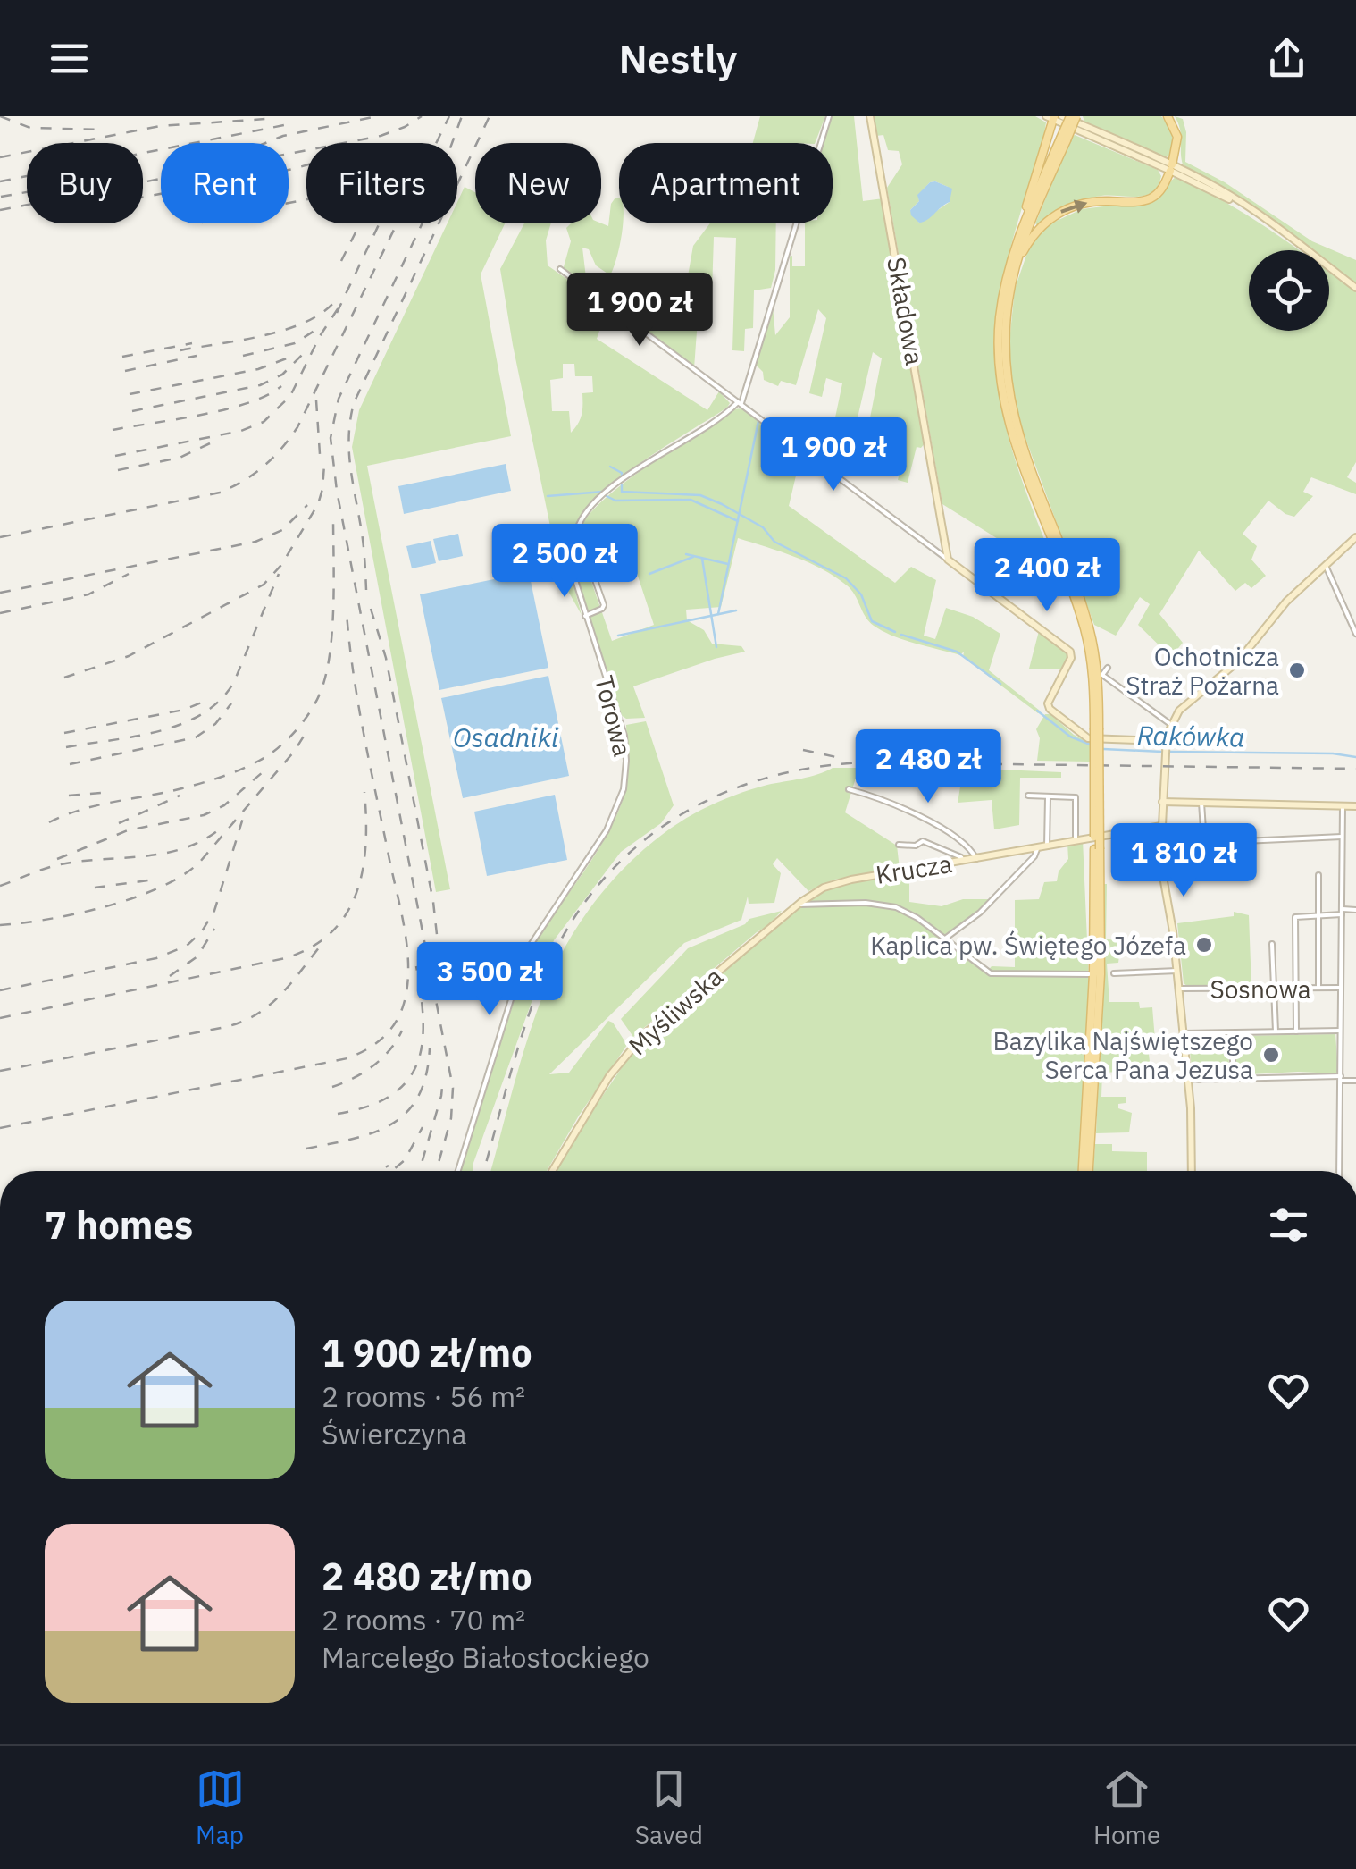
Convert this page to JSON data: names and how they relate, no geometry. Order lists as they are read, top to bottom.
{
  "streets": {
    "street": [
      "Składowa",
      "Torowa",
      "Krucza",
      "Sosnowa",
      "Myśliwska"
    ]
  },
  "crossings": [
    ["Krucza", "Myśliwska"]
  ],
  "water": ["Rakówka", "Osadniki"],
  "places": ["Ochotnicza Straż Pożarna", "Kaplica pw. Świętego Józefa", "Bazylika Najświętszego Serca Pana Jezusa"],
  "page": {
    "header": "Nestly",
    "chip": [
      "Buy",
      "Rent",
      "Filters",
      "New",
      "Apartment"
    ],
    "price": [
      "1 900 zł",
      "1 900 zł",
      "2 500 zł",
      "2 400 zł",
      "2 480 zł",
      "1 810 zł",
      "3 500 zł"
    ],
    "heading": "7 homes",
    "list": [
      {
        "name": "1 900 zł/mo",
        "note": "2 rooms · 56 m² · Świerczyna"
      },
      {
        "name": "2 480 zł/mo",
        "note": "2 rooms · 70 m² · Marcelego Białostockiego"
      }
    ],
    "tabs": ["Map", "Saved", "Home"]
  }
}
